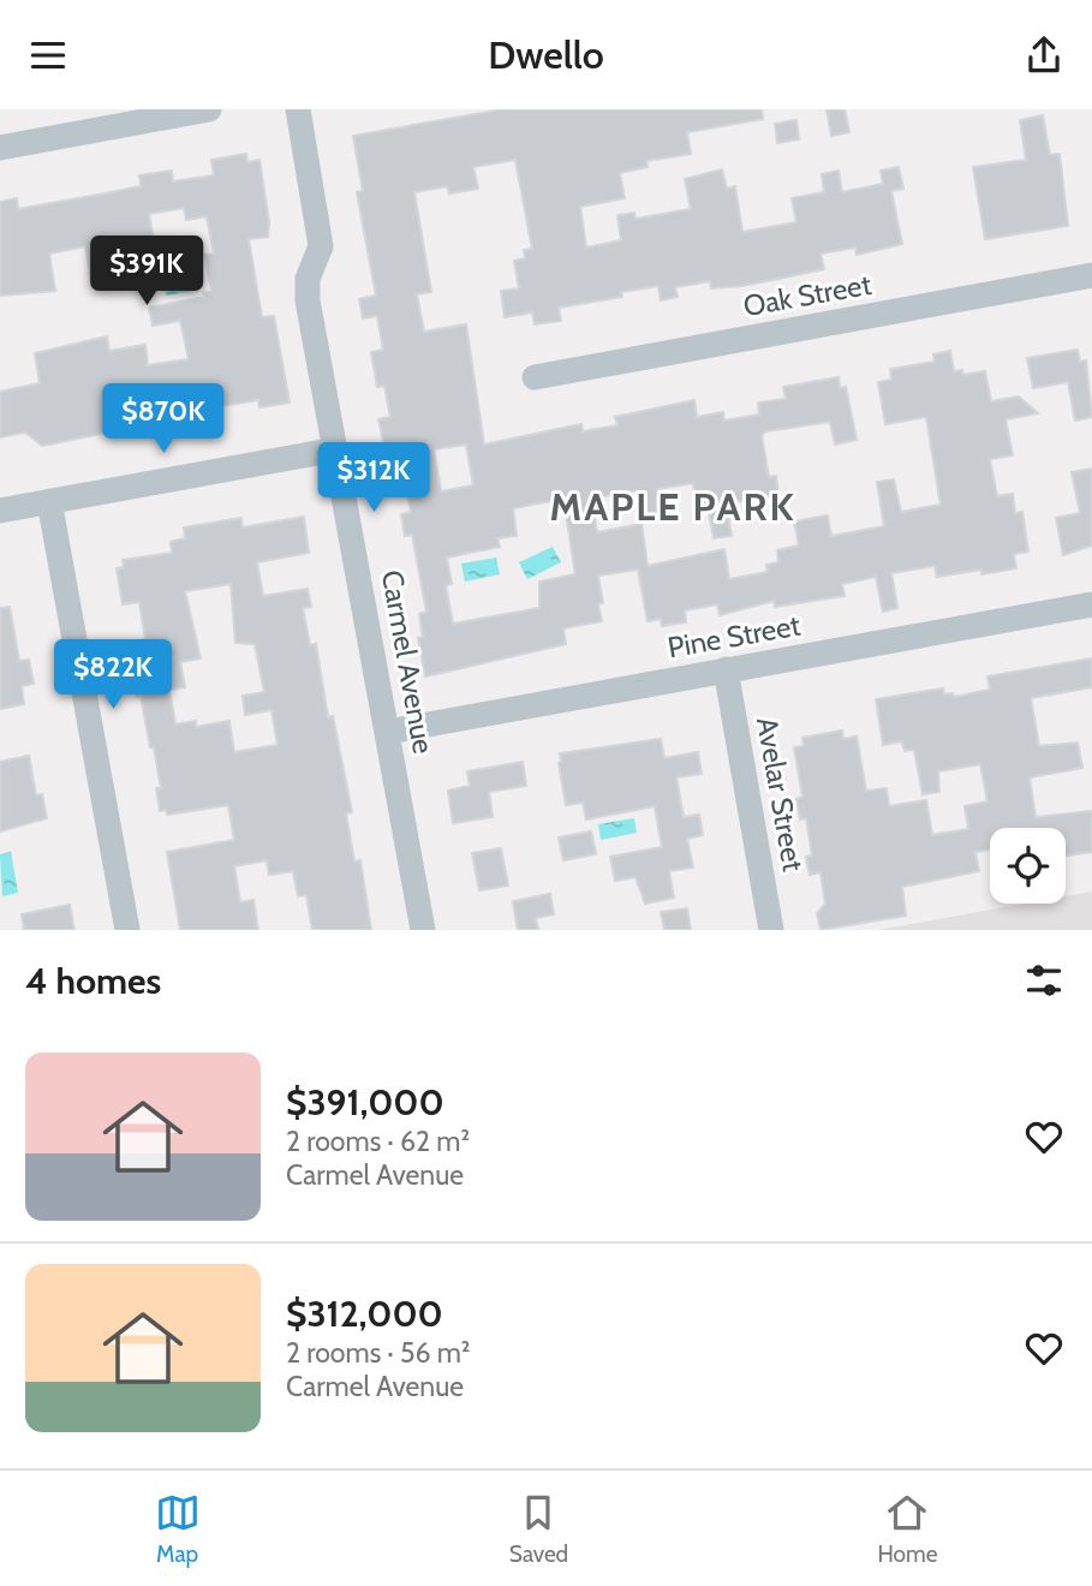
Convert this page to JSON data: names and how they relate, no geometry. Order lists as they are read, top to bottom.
{
  "streets": {
    "street": [
      "Oak Street",
      "Pine Street",
      "Carmel Avenue",
      "Avelar Street"
    ]
  },
  "crossings": [
    ["Pine Street", "Carmel Avenue"],
    ["Pine Street", "Avelar Street"]
  ],
  "districts": ["MAPLE PARK"],
  "page": {
    "header": "Dwello",
    "price": [
      "$391K",
      "$870K",
      "$312K",
      "$822K"
    ],
    "heading": "4 homes",
    "list": [
      {
        "name": "$391,000",
        "note": "2 rooms · 62 m² · Carmel Avenue"
      },
      {
        "name": "$312,000",
        "note": "2 rooms · 56 m² · Carmel Avenue"
      }
    ],
    "tabs": ["Map", "Saved", "Home"]
  }
}
